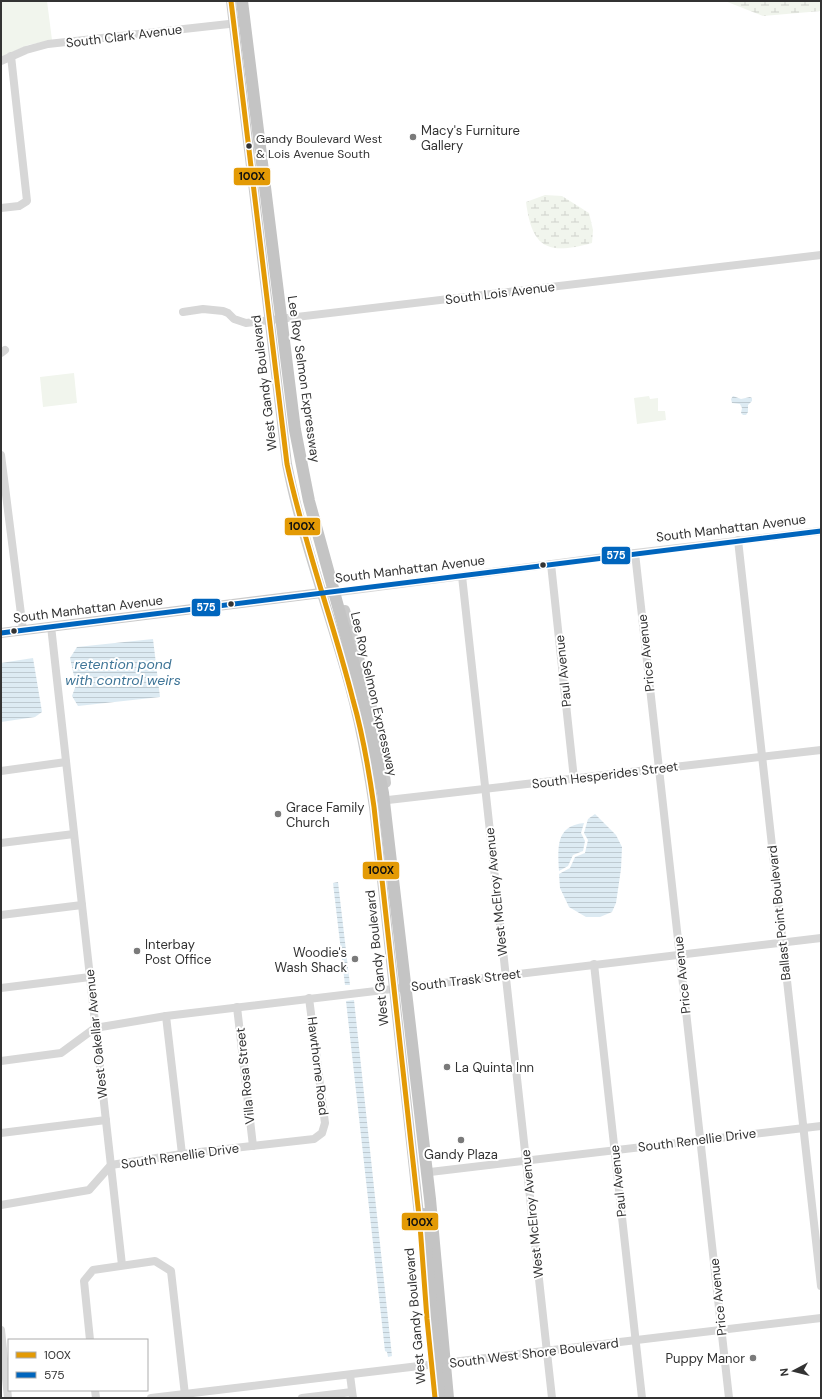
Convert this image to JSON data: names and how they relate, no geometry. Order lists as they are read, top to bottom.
{
  "streets": {
    "highway": ["Lee Roy Selmon Expressway"],
    "main road": ["West Gandy Boulevard", "South Manhattan Avenue"],
    "street": [
      "South Clark Avenue",
      "South Lois Avenue",
      "Price Avenue",
      "Paul Avenue",
      "South Hesperides Street",
      "West McElroy Avenue",
      "Ballast Point Boulevard",
      "South Trask Street",
      "West Oakellar Avenue",
      "Hawthorne Road",
      "Villa Rosa Street",
      "South Renellie Drive",
      "South West Shore Boulevard"
    ]
  },
  "crossings": [
    ["South Clark Avenue", "West Gandy Boulevard"],
    ["South Lois Avenue", "West Gandy Boulevard"],
    ["Lee Roy Selmon Expressway", "West Gandy Boulevard"],
    ["West Gandy Boulevard", "South Manhattan Avenue"],
    ["West Gandy Boulevard", "South Hesperides Street"],
    ["West Gandy Boulevard", "South Trask Street"],
    ["West Gandy Boulevard", "South Renellie Drive"],
    ["West Gandy Boulevard", "South West Shore Boulevard"],
    ["South Manhattan Avenue", "Price Avenue"],
    ["South Manhattan Avenue", "Paul Avenue"],
    ["South Manhattan Avenue", "West McElroy Avenue"],
    ["South Manhattan Avenue", "Ballast Point Boulevard"],
    ["South Manhattan Avenue", "West Oakellar Avenue"],
    ["Price Avenue", "South Hesperides Street"],
    ["Price Avenue", "South Trask Street"],
    ["Price Avenue", "South Renellie Drive"],
    ["Price Avenue", "South West Shore Boulevard"],
    ["Paul Avenue", "South Hesperides Street"],
    ["Paul Avenue", "South Trask Street"],
    ["Paul Avenue", "South Renellie Drive"],
    ["Paul Avenue", "South West Shore Boulevard"],
    ["South Hesperides Street", "West McElroy Avenue"],
    ["South Hesperides Street", "Ballast Point Boulevard"],
    ["West McElroy Avenue", "South Trask Street"],
    ["West McElroy Avenue", "South Renellie Drive"],
    ["West McElroy Avenue", "South West Shore Boulevard"],
    ["Ballast Point Boulevard", "South Trask Street"],
    ["Ballast Point Boulevard", "South Renellie Drive"],
    ["South Trask Street", "West Oakellar Avenue"],
    ["South Trask Street", "Hawthorne Road"],
    ["South Trask Street", "Villa Rosa Street"],
    ["West Oakellar Avenue", "South Renellie Drive"],
    ["Hawthorne Road", "South Renellie Drive"],
    ["Villa Rosa Street", "South Renellie Drive"]
  ],
  "water": ["retention pond with control weirs"],
  "places": [
    "Macy's Furniture Gallery",
    "Gandy Boulevard West & Lois Avenue South",
    "Grace Family Church",
    "Interbay Post Office",
    "Woodie's Wash Shack",
    "La Quinta Inn",
    "Gandy Plaza",
    "Puppy Manor"
  ],
  "lines": ["transit line 100X", "transit line 575"],
  "legend": ["100X", "575"],
  "north": "left"
}
